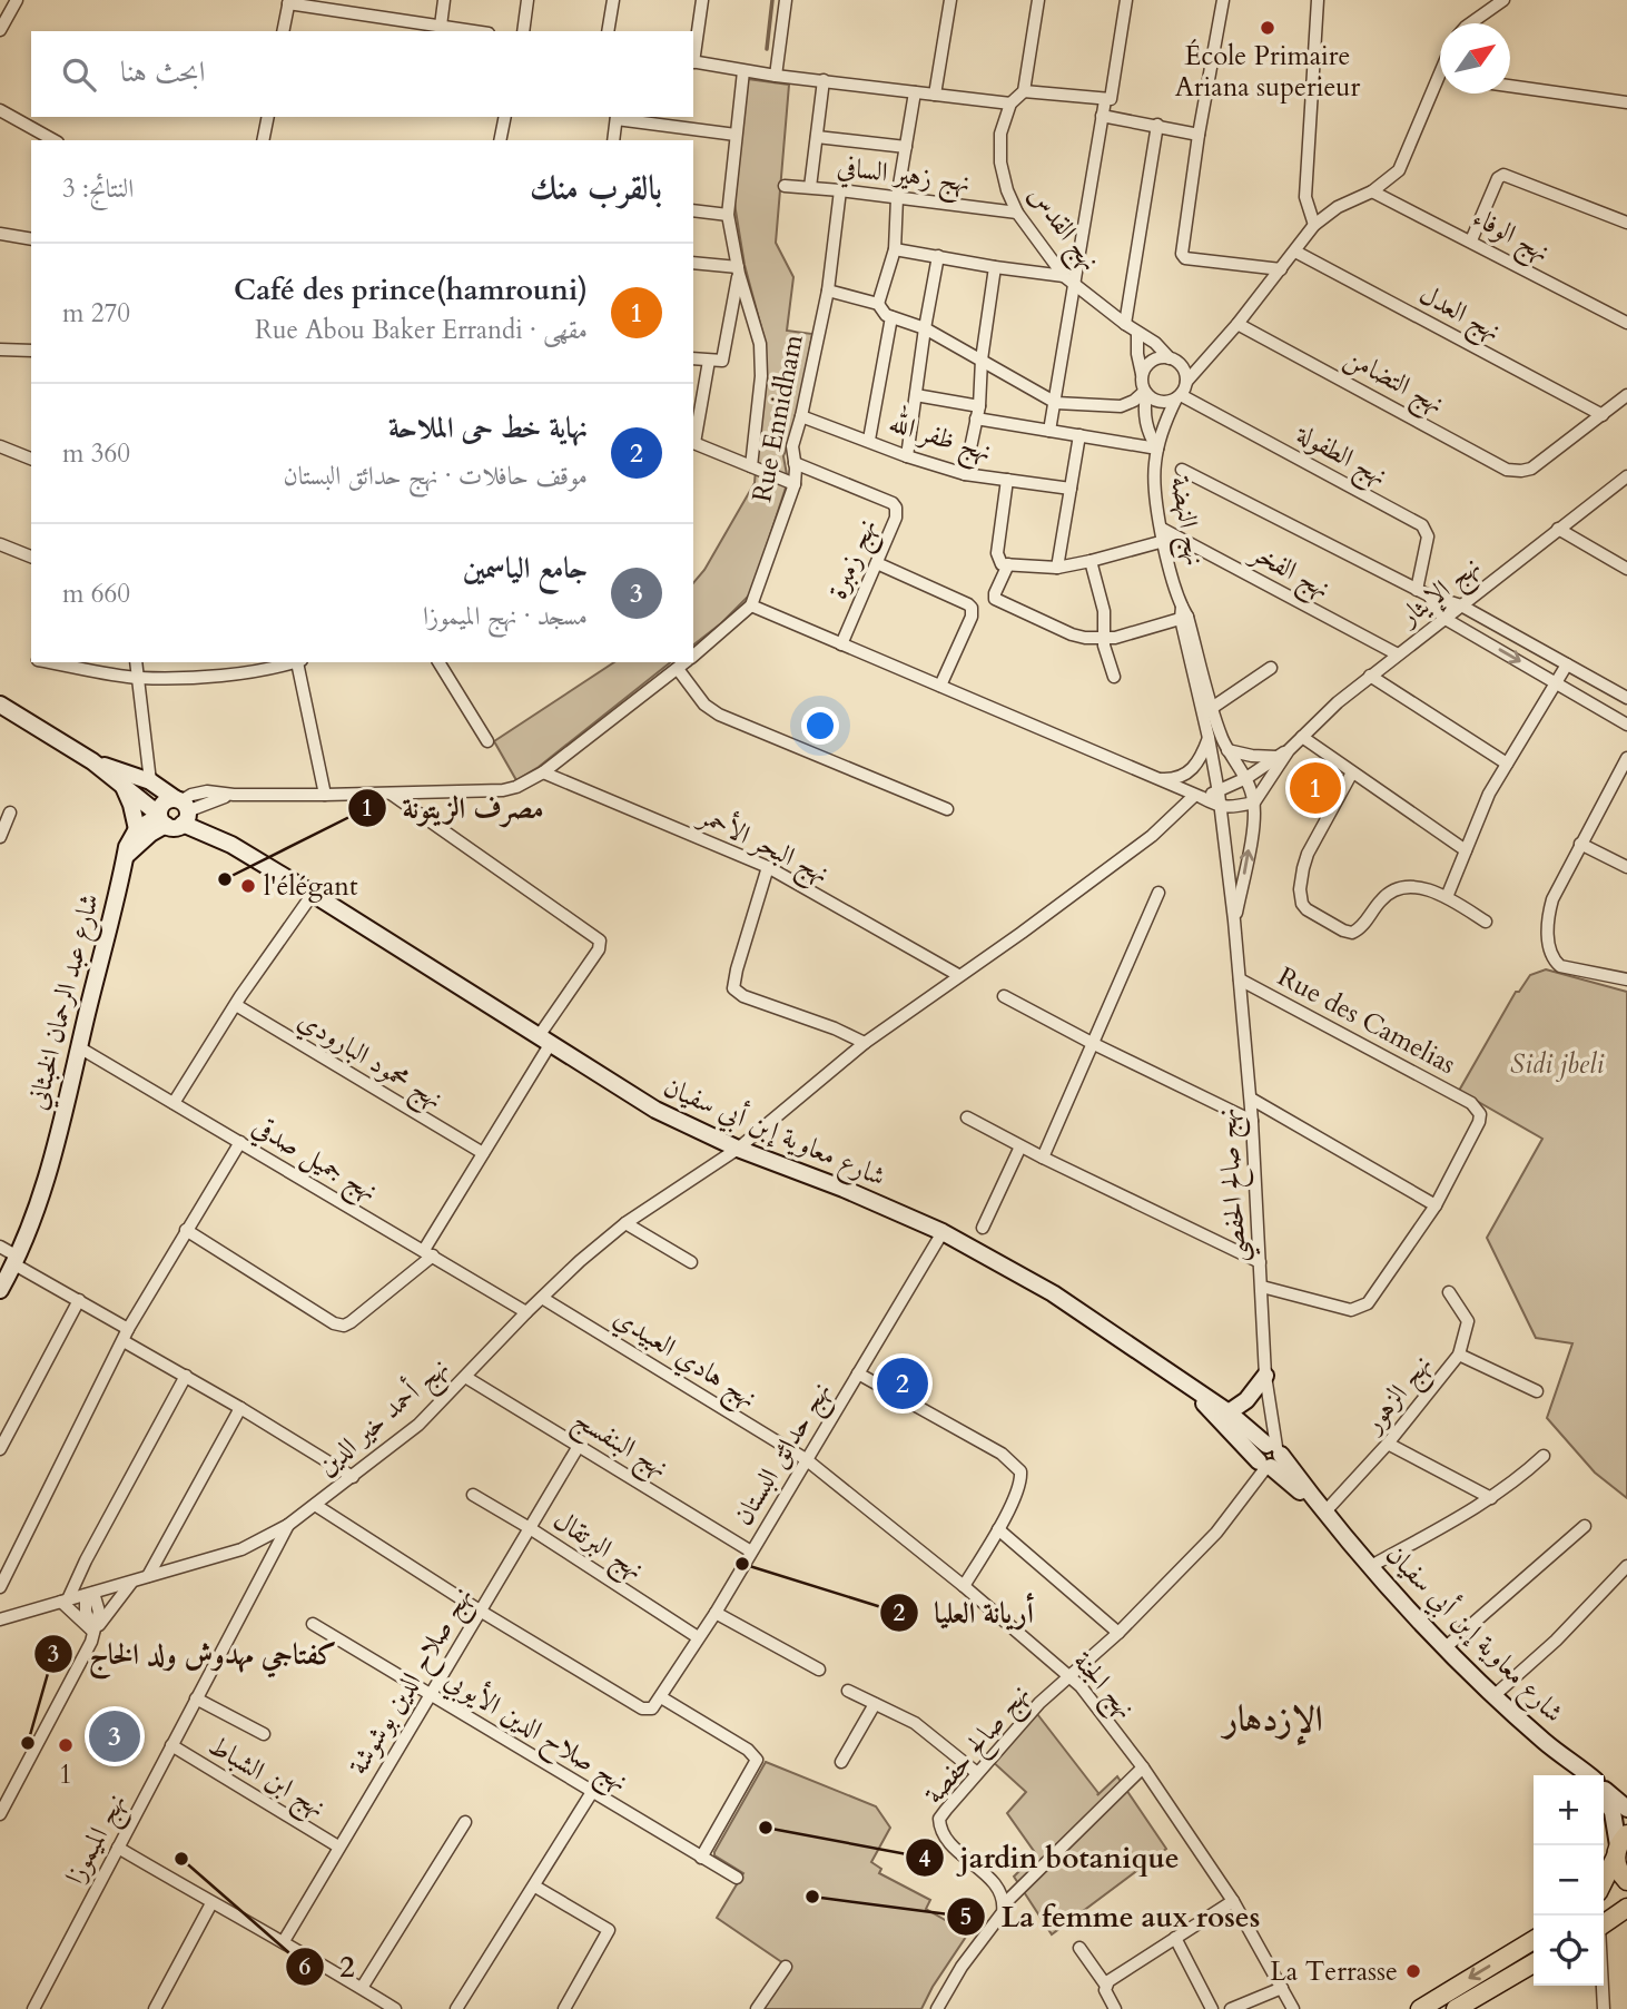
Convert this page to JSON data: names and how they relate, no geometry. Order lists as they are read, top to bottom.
{
  "streets": {
    "main road": ["شارع عبد الرحمان الخبثاني", "شارع معاوية إبن أبي سفيان"],
    "street": [
      "نهج زهير السافي",
      "نهج القدس",
      "نهج الوفاء",
      "نهج العدل",
      "نهج التضامن",
      "Rue Ennidham",
      "نهج ظفر الله",
      "نهج الطفولة",
      "نهج النهضة",
      "نهج زمبرة",
      "نهج الفخر",
      "نهج الإيثار",
      "نهج البحر الأحمر",
      "Rue des Camelias",
      "نهج محمود البارودي",
      "نهج جميل صدقي",
      "نهج صالح الحفصي",
      "نهج هادي العبيدي",
      "نهج الزهور",
      "نهج أحمد خير الدين",
      "نهج البنفسج",
      "نهج حدائق البستان",
      "نهج البرتقال",
      "نهج صلاح الدين بوشوشة",
      "نهج الجنة",
      "نهج صلاح الدين الأيوبي",
      "نهج صالح حفصة",
      "نهج ابن الشباط",
      "نهج الميموزا"
    ]
  },
  "crossings": [
    ["نهج زهير السافي", "نهج القدس"],
    ["نهج زهير السافي", "Rue Ennidham"],
    ["نهج القدس", "نهج الطفولة"],
    ["نهج القدس", "نهج النهضة"],
    ["نهج العدل", "نهج التضامن"],
    ["Rue Ennidham", "نهج ظفر الله"],
    ["Rue Ennidham", "نهج زمبرة"],
    ["نهج الطفولة", "نهج النهضة"],
    ["نهج النهضة", "نهج الفخر"],
    ["نهج النهضة", "نهج صالح الحفصي"],
    ["نهج الفخر", "نهج الإيثار"],
    ["نهج البحر الأحمر", "نهج أحمد خير الدين"],
    ["شارع عبد الرحمان الخبثاني", "نهج جميل صدقي"],
    ["Rue des Camelias", "نهج صالح الحفصي"],
    ["شارع معاوية إبن أبي سفيان", "نهج صالح الحفصي"],
    ["شارع معاوية إبن أبي سفيان", "نهج الزهور"],
    ["شارع معاوية إبن أبي سفيان", "نهج أحمد خير الدين"],
    ["شارع معاوية إبن أبي سفيان", "نهج حدائق البستان"],
    ["شارع معاوية إبن أبي سفيان", "نهج صالح حفصة"],
    ["نهج جميل صدقي", "نهج أحمد خير الدين"],
    ["نهج صالح الحفصي", "نهج صالح حفصة"],
    ["نهج هادي العبيدي", "نهج أحمد خير الدين"],
    ["نهج هادي العبيدي", "نهج حدائق البستان"],
    ["نهج هادي العبيدي", "نهج الجنة"],
    ["نهج أحمد خير الدين", "نهج البنفسج"],
    ["نهج أحمد خير الدين", "نهج الميموزا"],
    ["نهج البنفسج", "نهج حدائق البستان"],
    ["نهج البنفسج", "نهج صلاح الدين بوشوشة"],
    ["نهج حدائق البستان", "نهج البرتقال"],
    ["نهج حدائق البستان", "نهج الجنة"],
    ["نهج البرتقال", "نهج صلاح الدين بوشوشة"],
    ["نهج صلاح الدين بوشوشة", "نهج صلاح الدين الأيوبي"],
    ["نهج صلاح الدين بوشوشة", "نهج ابن الشباط"],
    ["نهج الجنة", "نهج صالح حفصة"],
    ["نهج ابن الشباط", "نهج الميموزا"]
  ],
  "districts": ["الإزدهار"],
  "parks": ["Sidi jbeli"],
  "places": [
    "École Primaire Ariana superieur",
    "مصرف الزيتونة",
    "l'élégant",
    "أريانة العليا",
    "كفتاجي مهدوش ولد الخاج",
    "1",
    "jardin botanique",
    "2",
    "La femme aux roses",
    "La Terrasse"
  ],
  "north": "top right",
  "page": {
    "search": "ابحث هنا",
    "heading": ["بالقرب منك", "النتائج: 3"],
    "list": [
      {
        "mark": "1",
        "name": "Café des prince(hamrouni)",
        "note": "مقهى · Rue Abou Baker Errandi",
        "value": "270 m"
      },
      {
        "mark": "2",
        "name": "نهاية خط حى الملاحة",
        "note": "موقف حافلات · نهج حدائق البستان",
        "value": "360 m"
      },
      {
        "mark": "3",
        "name": "جامع الياسمين",
        "note": "مسجد · نهج الميموزا",
        "value": "660 m"
      }
    ],
    "pins": ["1", "2", "3"],
    "map_buttons": ["+", "−"]
  }
}
